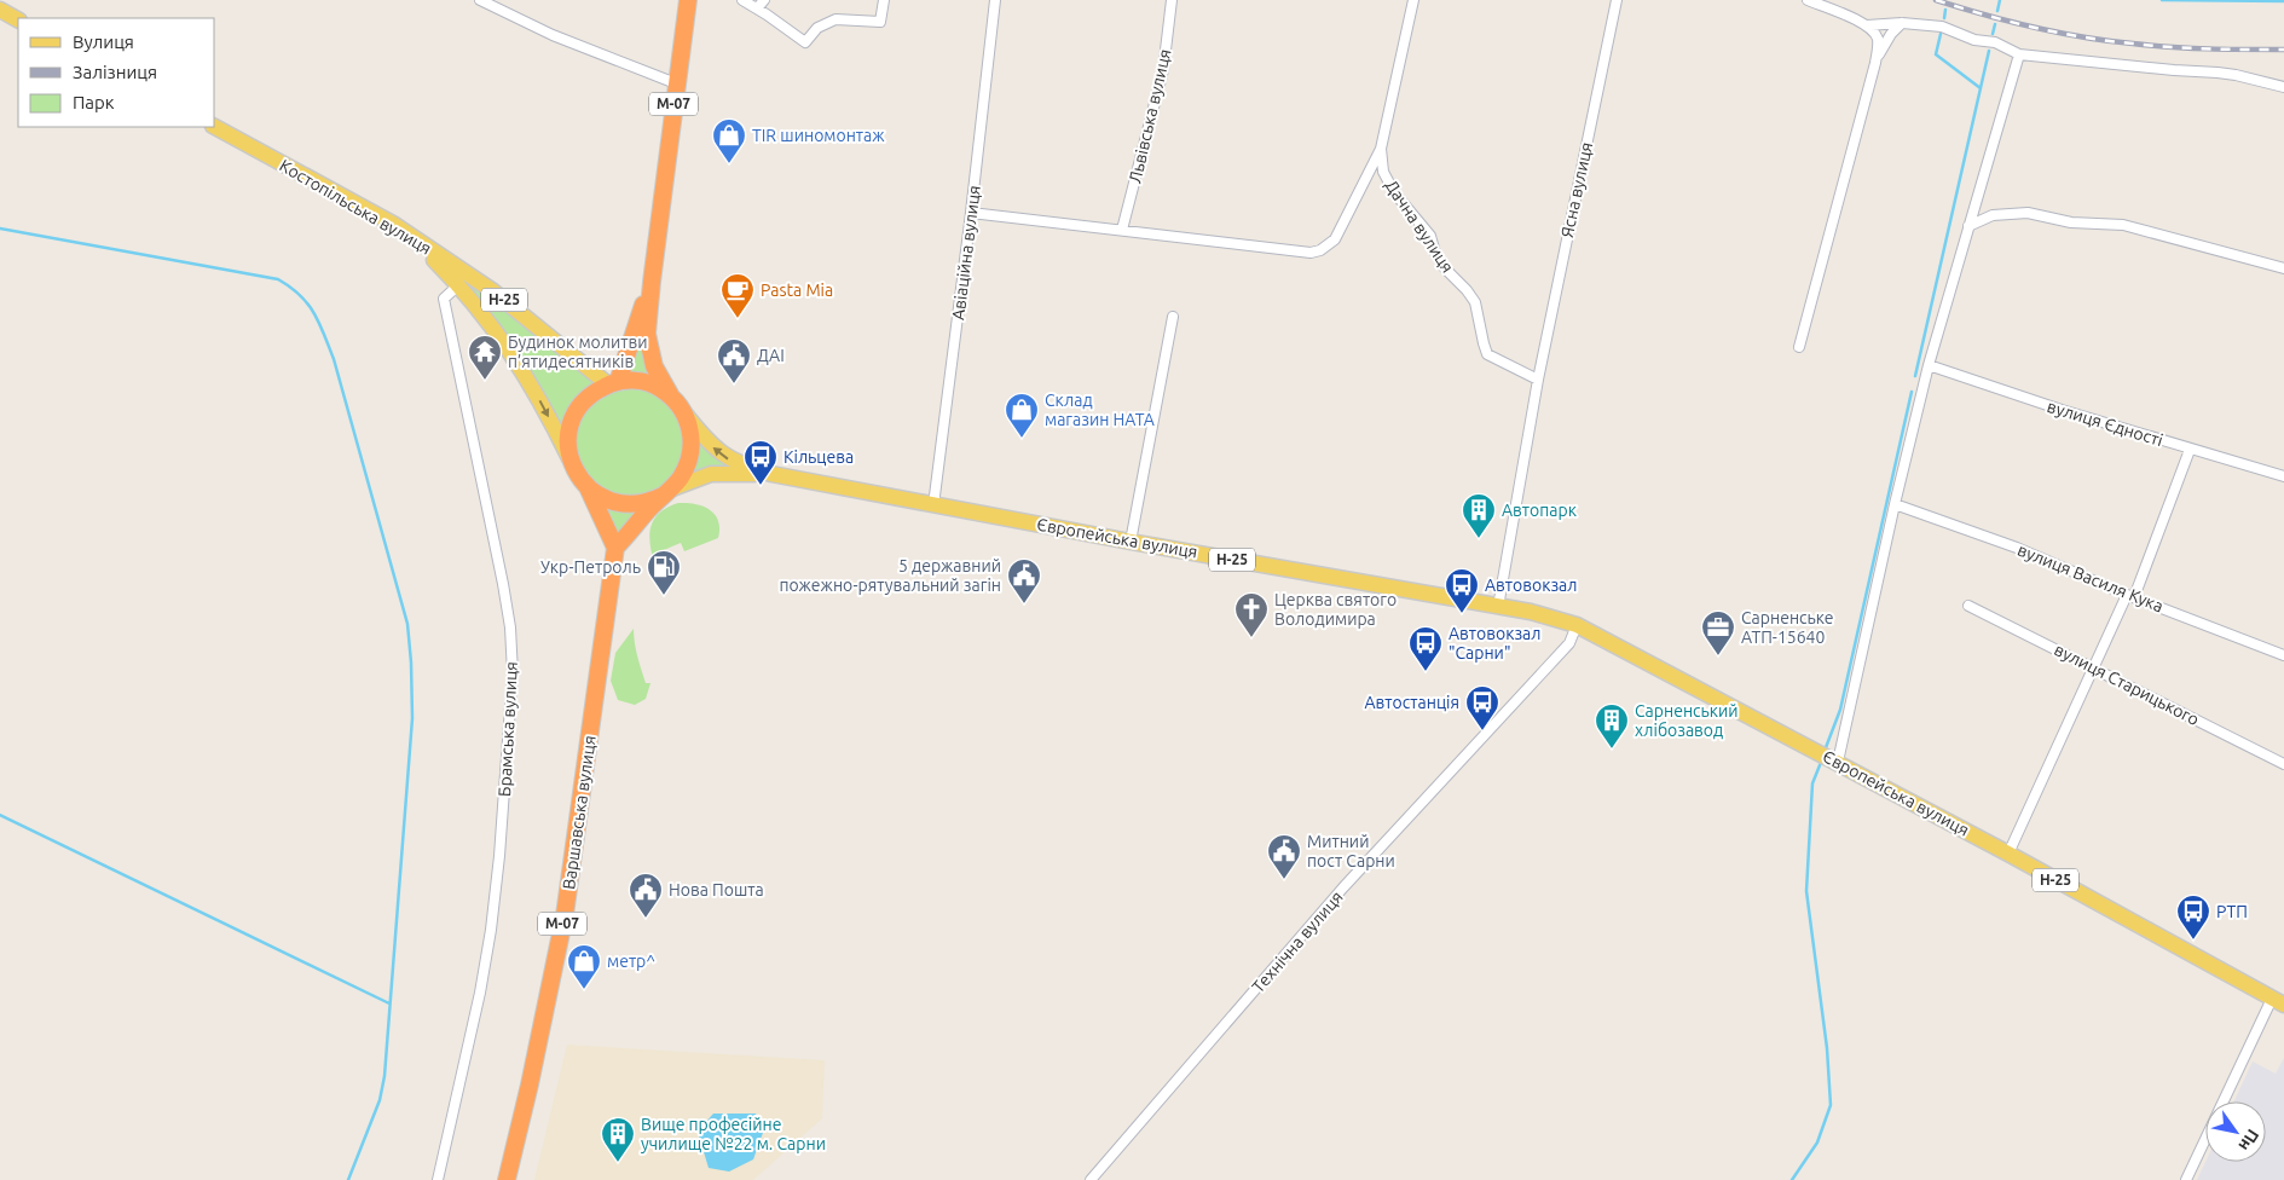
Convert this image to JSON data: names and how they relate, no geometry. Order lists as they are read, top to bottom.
{
  "streets": {
    "highway": ["М-07", "Н-25", "Варшавська вулиця"],
    "main road": ["Костопільська вулиця", "Європейська вулиця"],
    "street": [
      "Львівська вулиця",
      "Ясна вулиця",
      "Дачна вулиця",
      "Авіаційна вулиця",
      "вулиця Єдності",
      "вулиця Василя Кука",
      "вулиця Старицького",
      "Брамська вулиця",
      "Технічна вулиця"
    ]
  },
  "crossings": [
    ["М-07", "Костопільська вулиця"],
    ["М-07", "Н-25"],
    ["М-07", "Європейська вулиця"],
    ["М-07", "Варшавська вулиця"],
    ["Ясна вулиця", "Дачна вулиця"],
    ["Костопільська вулиця", "Н-25"],
    ["Костопільська вулиця", "Європейська вулиця"],
    ["Авіаційна вулиця", "Європейська вулиця"],
    ["Н-25", "Європейська вулиця"],
    ["Н-25", "Брамська вулиця"],
    ["Європейська вулиця", "Технічна вулиця"]
  ],
  "places": {
    "shop": ["TIR шиномонтаж", "Склад магазин НАТА", "метр^"],
    "cafe": ["Pasta Mia"],
    "temple": ["Будинок молитви п’ятидесятників"],
    "public building": [
      "ДАІ",
      "5 державний пожежно-рятувальний загін",
      "Митний пост Сарни",
      "Нова Пошта"
    ],
    "bus stop": [
      "Кільцева",
      "Автовокзал",
      "Автовокзал \"Сарни\"",
      "Автостанція",
      "РТП"
    ],
    "building": ["Автопарк", "Сарненський хлібозавод", "Вище професійне училище №22 м. Сарни"],
    "fuel station": ["Укр-Петроль"],
    "church": ["Церква святого Володимира"],
    "office": ["Сарненське АТП-15640"]
  },
  "legend": ["Вулиця", "Залізниця", "Парк"],
  "north": "bottom right"
}
